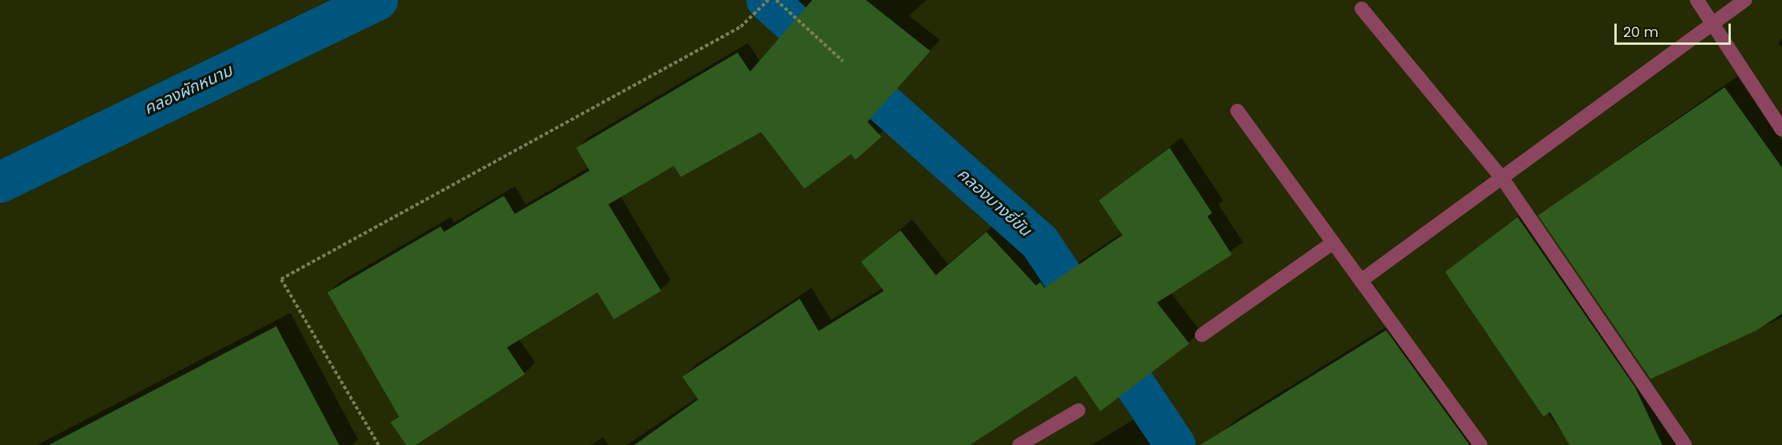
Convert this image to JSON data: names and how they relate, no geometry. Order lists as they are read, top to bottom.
{
  "water": ["คลองผักหนาม", "คลองบางยี่ขัน"],
  "scale_bar": "20 m"
}
